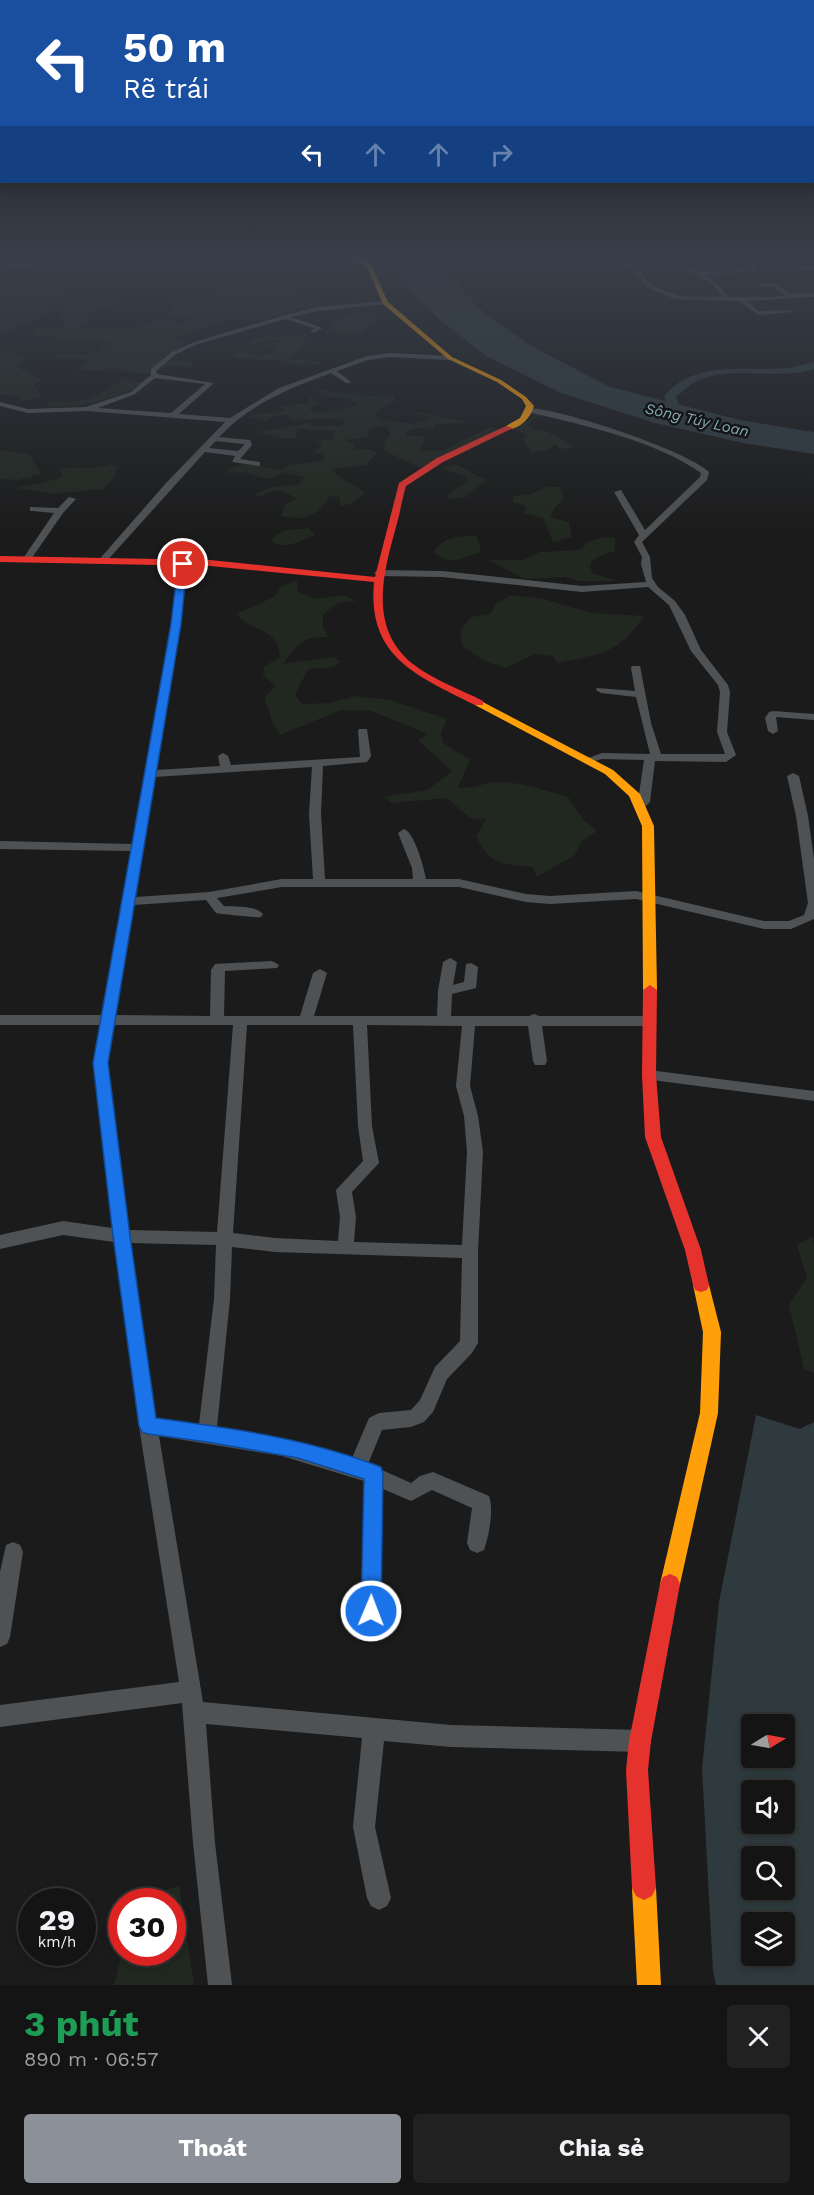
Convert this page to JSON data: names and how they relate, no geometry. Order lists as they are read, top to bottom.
{
  "water": ["Sông Túy Loan"],
  "north": "right",
  "page": {
    "turn": ["50 m", "Rẽ trái"],
    "speed": "29 km/h",
    "limit": "30",
    "heading": ["3 phút", "890 m · 06:57"],
    "buttons": ["Thoát", "Chia sẻ"]
  }
}
